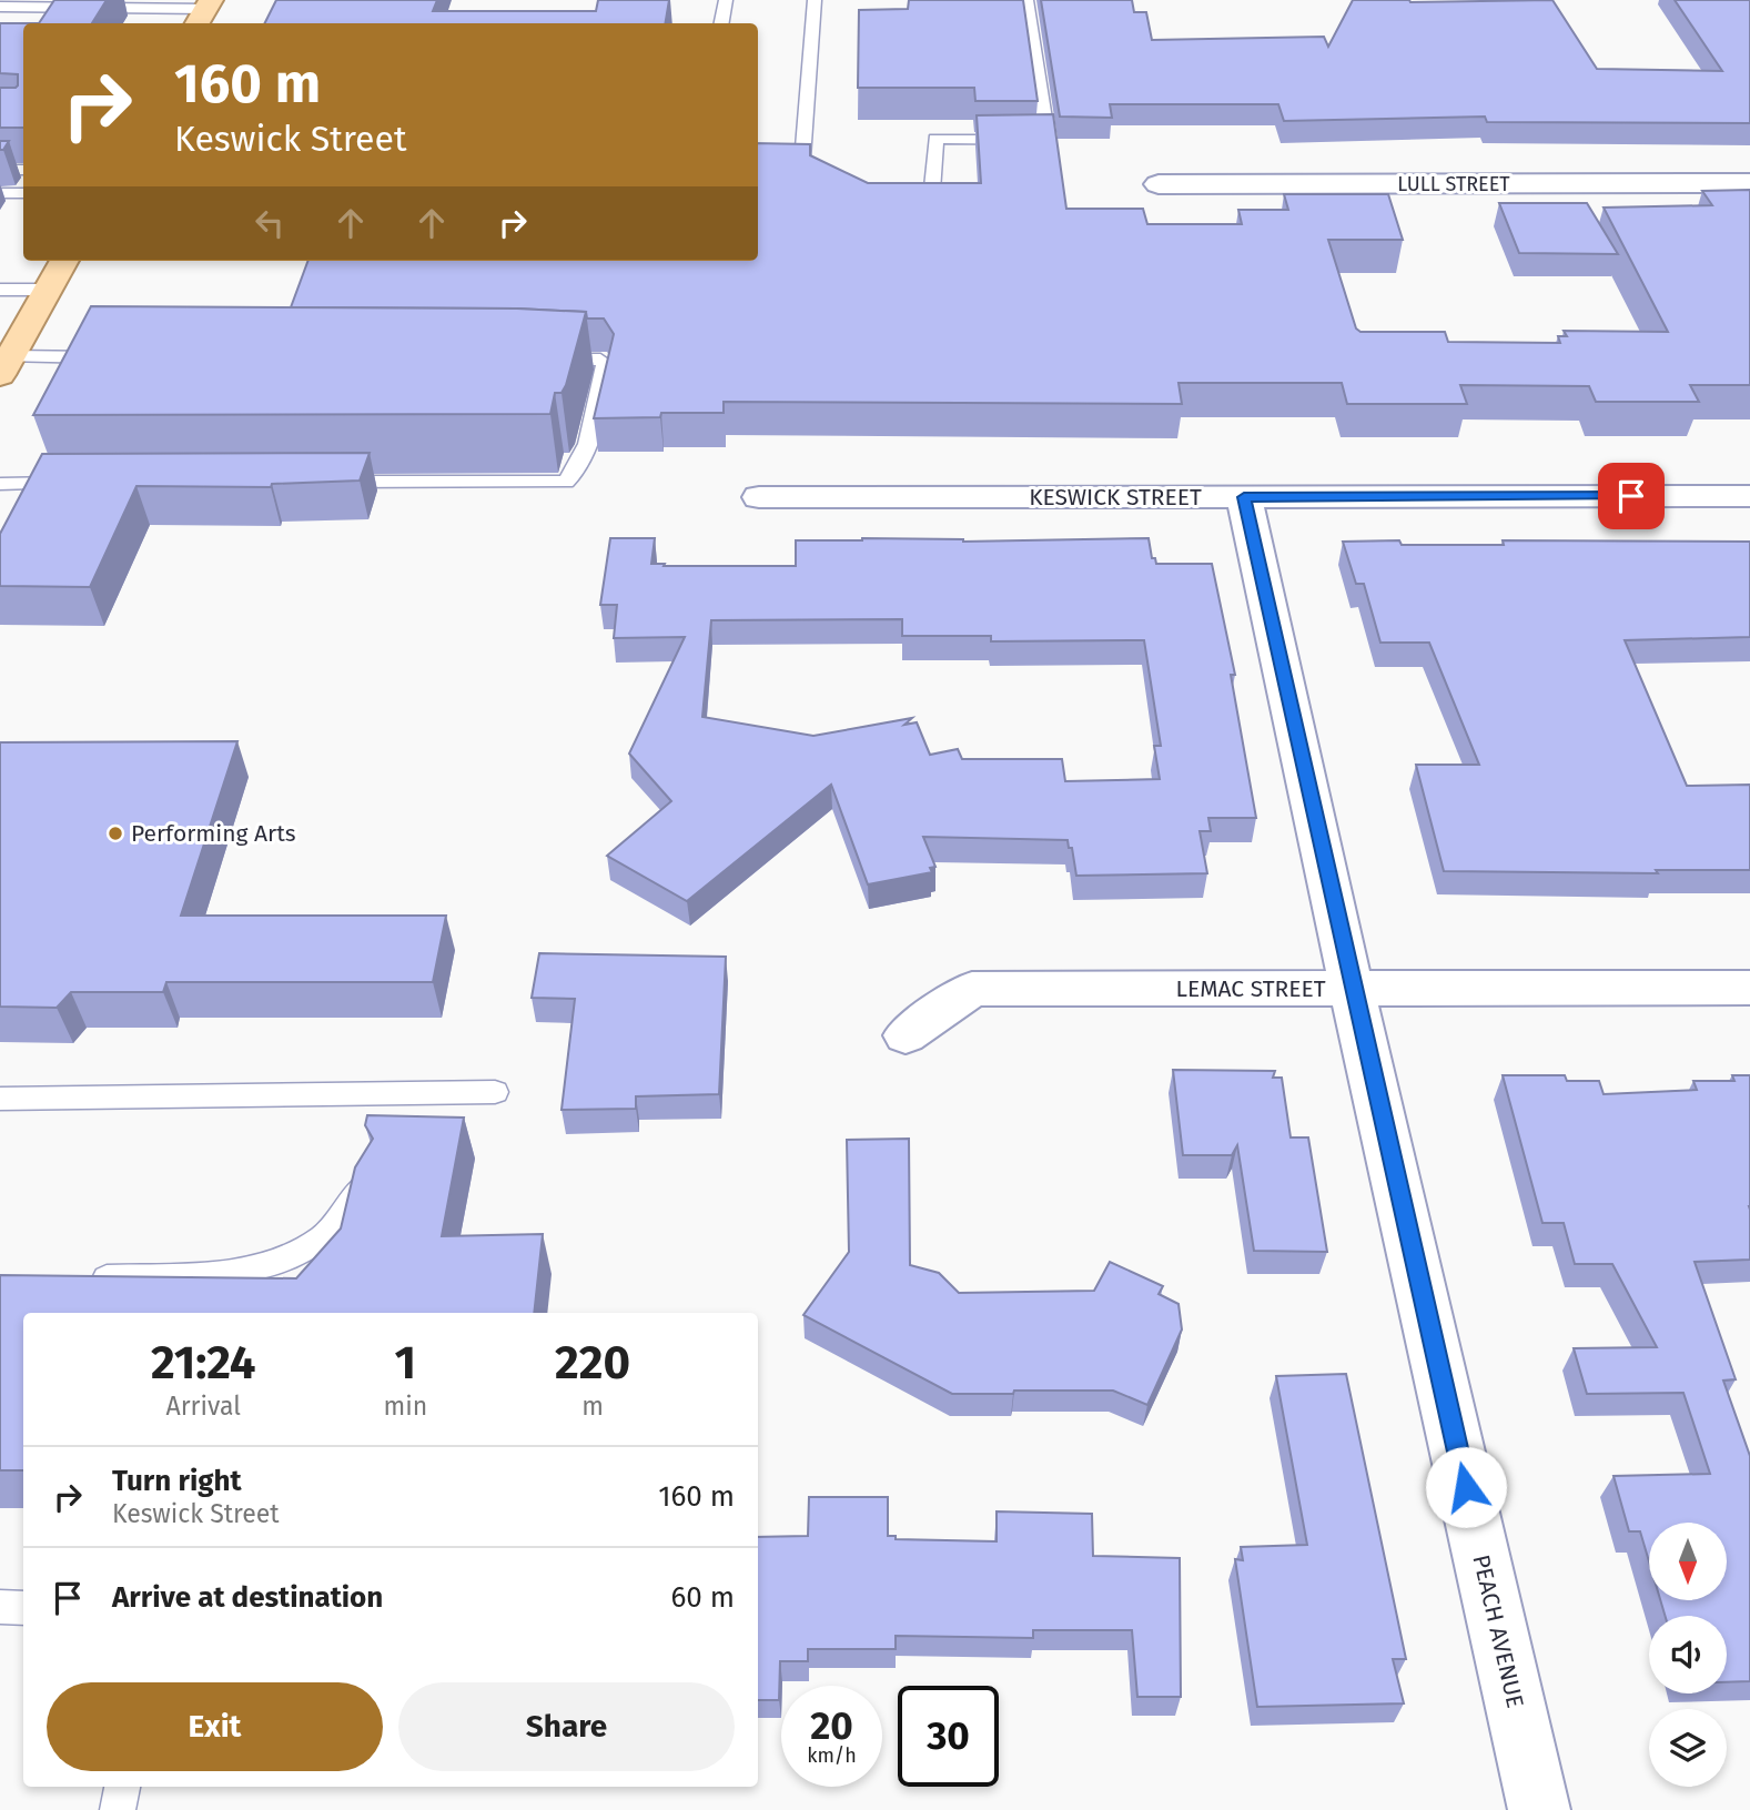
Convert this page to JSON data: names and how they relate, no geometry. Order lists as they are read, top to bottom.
{
  "streets": {
    "street": [
      "LULL STREET",
      "KESWICK STREET",
      "LEMAC STREET",
      "PEACH AVENUE"
    ]
  },
  "crossings": [
    ["KESWICK STREET", "PEACH AVENUE"],
    ["LEMAC STREET", "PEACH AVENUE"]
  ],
  "places": ["Performing Arts"],
  "north": "bottom",
  "page": {
    "turn": ["160 m", "Keswick Street"],
    "eta": [
      "21:24",
      "Arrival",
      "1",
      "min",
      "220",
      "m"
    ],
    "list": [
      {
        "name": "Turn right",
        "note": "Keswick Street",
        "value": "160 m"
      },
      {
        "name": "Arrive at destination",
        "value": "60 m"
      }
    ],
    "buttons": ["Exit", "Share"],
    "speed": "20 km/h",
    "limit": "30"
  }
}
